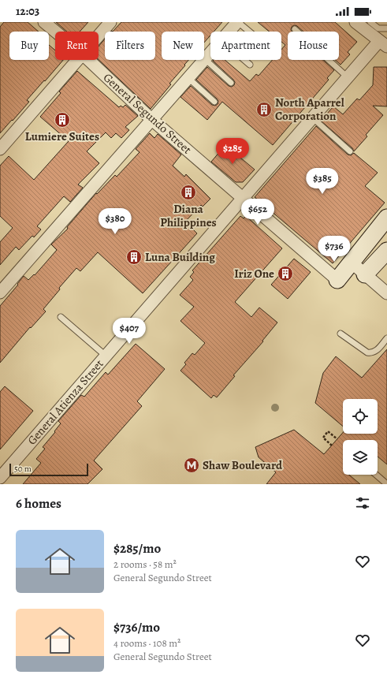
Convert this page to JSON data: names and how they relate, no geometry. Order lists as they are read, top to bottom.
{
  "streets": {
    "street": ["General Segundo Street", "General Atienza Street"]
  },
  "crossings": [
    ["General Segundo Street", "General Atienza Street"]
  ],
  "places": {
    "building": [
      "North Aparrel Corporation",
      "Lumiere Suites",
      "Diana Philippines",
      "Luna Building",
      "Iriz One"
    ],
    "metro station": ["Shaw Boulevard"]
  },
  "scale_bar": "50 m",
  "page": {
    "status": "12:03",
    "chip": [
      "Buy",
      "Rent",
      "Filters",
      "New",
      "Apartment",
      "House"
    ],
    "price": [
      "$285",
      "$385",
      "$652",
      "$380",
      "$736",
      "$407"
    ],
    "scale": "50 m",
    "heading": "6 homes",
    "list": [
      {
        "name": "$285/mo",
        "note": "2 rooms · 58 m² · General Segundo Street"
      },
      {
        "name": "$736/mo",
        "note": "4 rooms · 108 m² · General Segundo Street"
      }
    ]
  }
}
